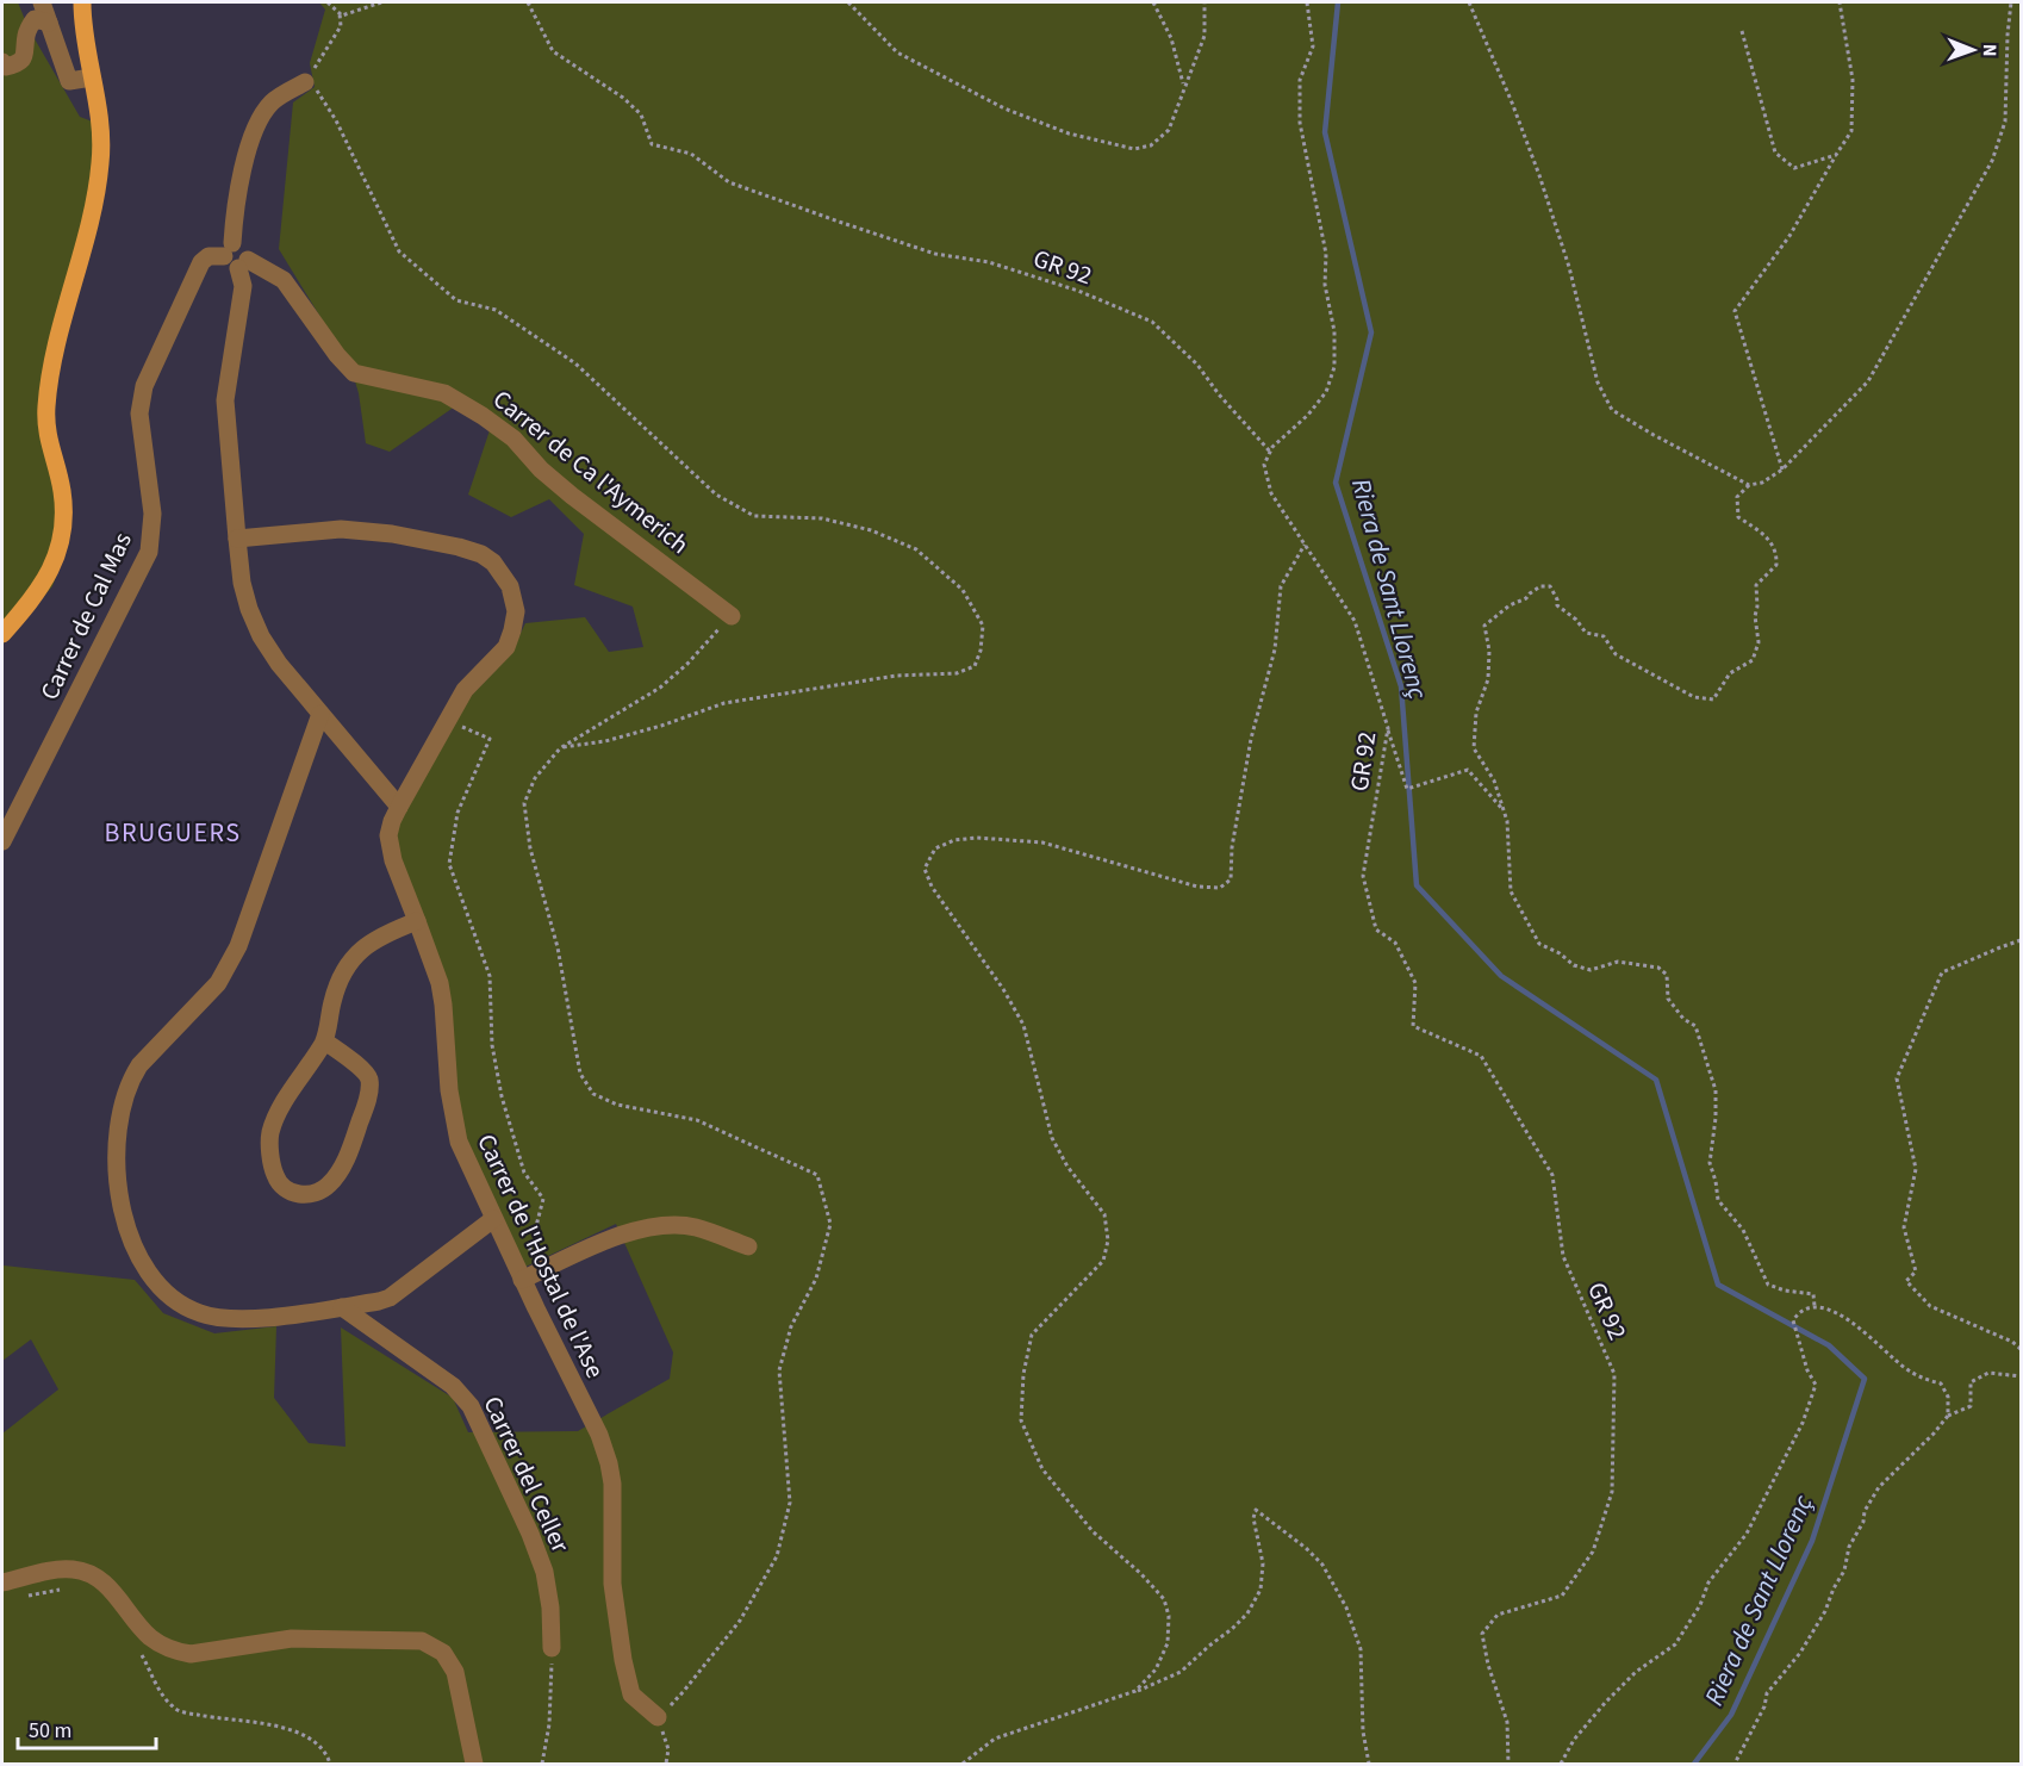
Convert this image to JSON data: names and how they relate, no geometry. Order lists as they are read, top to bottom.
{
  "streets": {
    "street": [
      "Carrer de Ca l'Aymerich",
      "Carrer de Cal Mas",
      "Carrer de l'Hostal de l'Ase",
      "Carrer del Celler"
    ],
    "path": ["GR 92"]
  },
  "crossings": [
    ["Carrer de Ca l'Aymerich", "Carrer de Cal Mas"]
  ],
  "districts": ["BRUGUERS"],
  "water": ["Riera de Sant Llorenç"],
  "scale_bar": "50 m",
  "north": "right"
}
